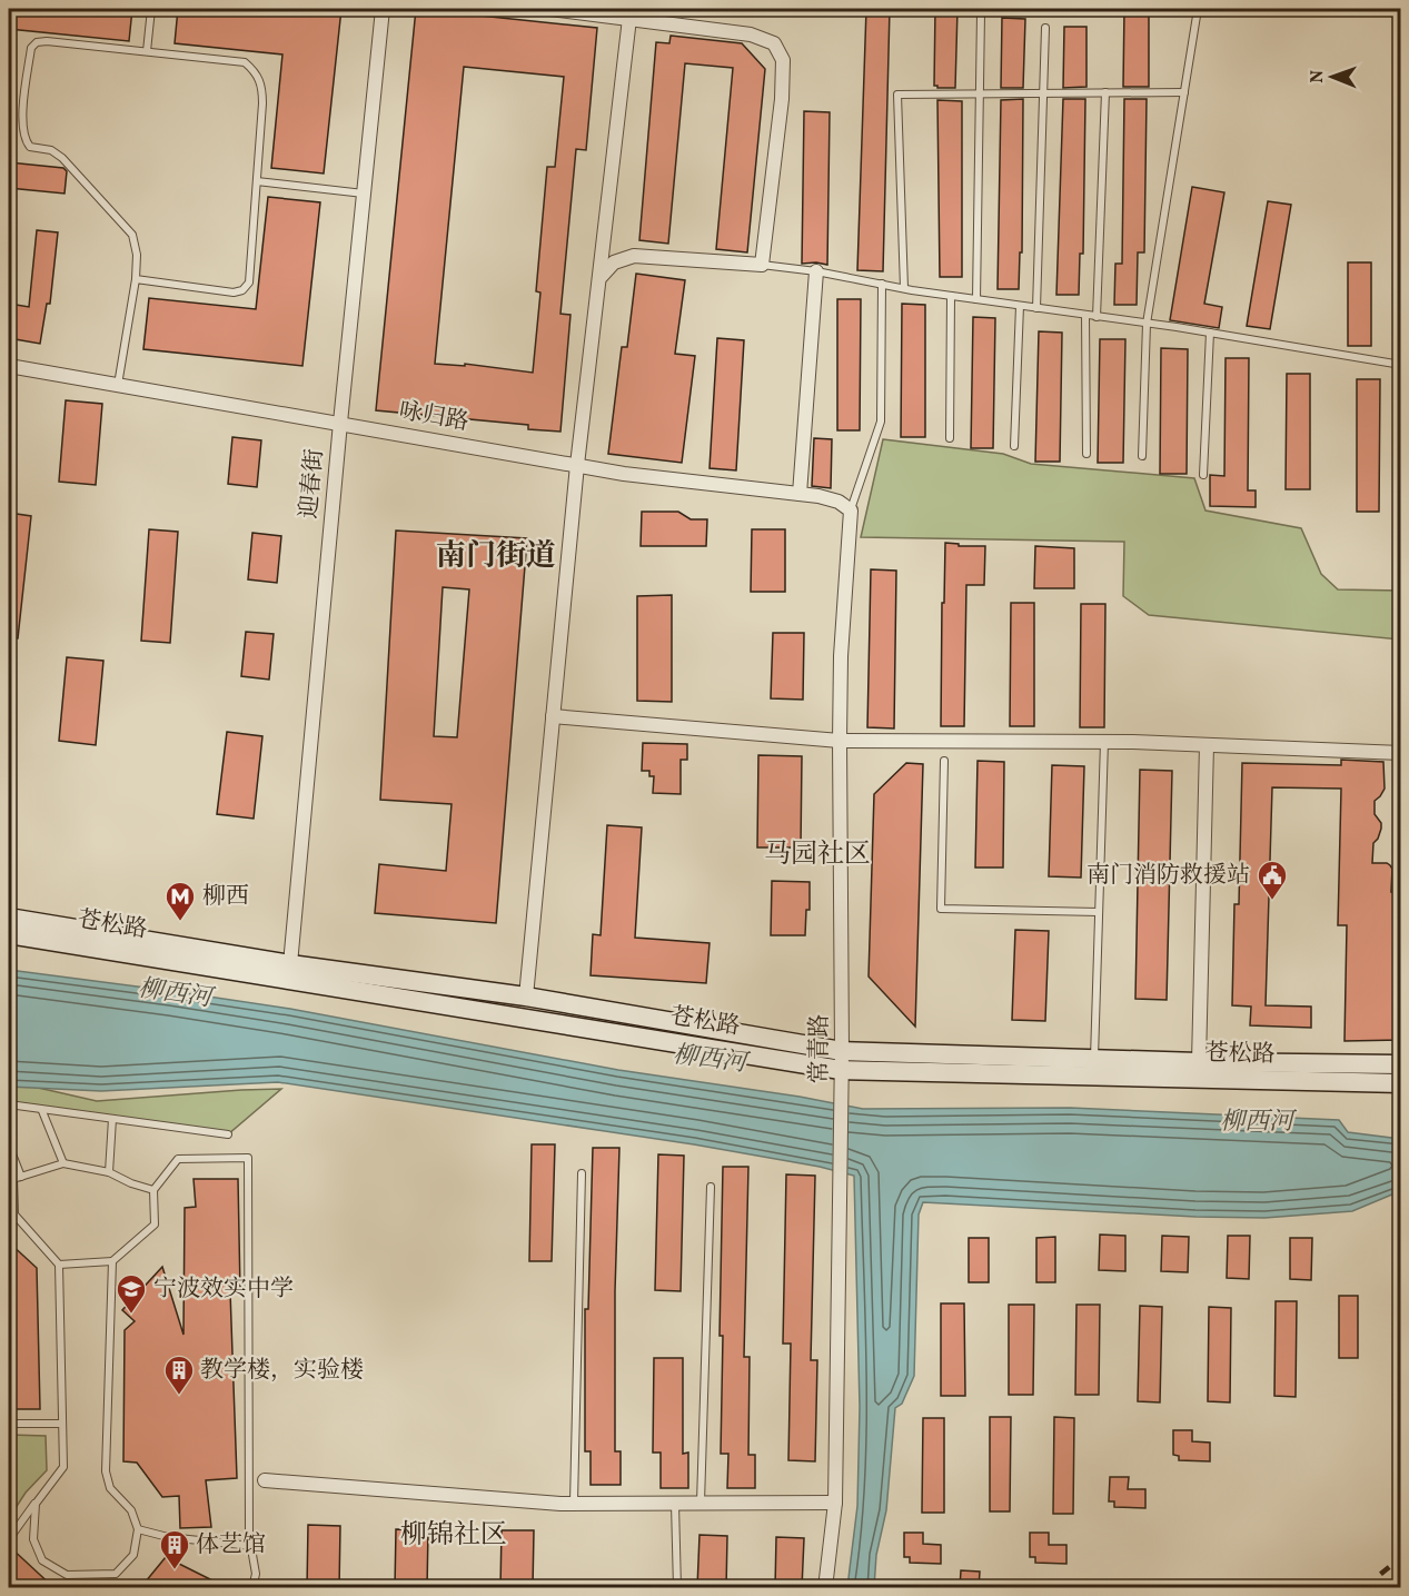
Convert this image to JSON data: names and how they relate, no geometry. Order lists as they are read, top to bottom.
{
  "streets": {
    "main road": ["苍松路"],
    "street": ["咏归路", "迎春街", "常青路"]
  },
  "crossings": [
    ["咏归路", "迎春街"],
    ["咏归路", "常青路"],
    ["迎春街", "苍松路"],
    ["苍松路", "常青路"]
  ],
  "districts": ["南门街道", "马园社区", "柳锦社区"],
  "water": ["柳西河"],
  "places": {
    "public building": ["南门消防救援站"],
    "metro station": ["柳西"],
    "school or university": ["宁波效实中学"],
    "building": ["教学楼，实验楼", "体艺馆"]
  },
  "north": "left"
}
